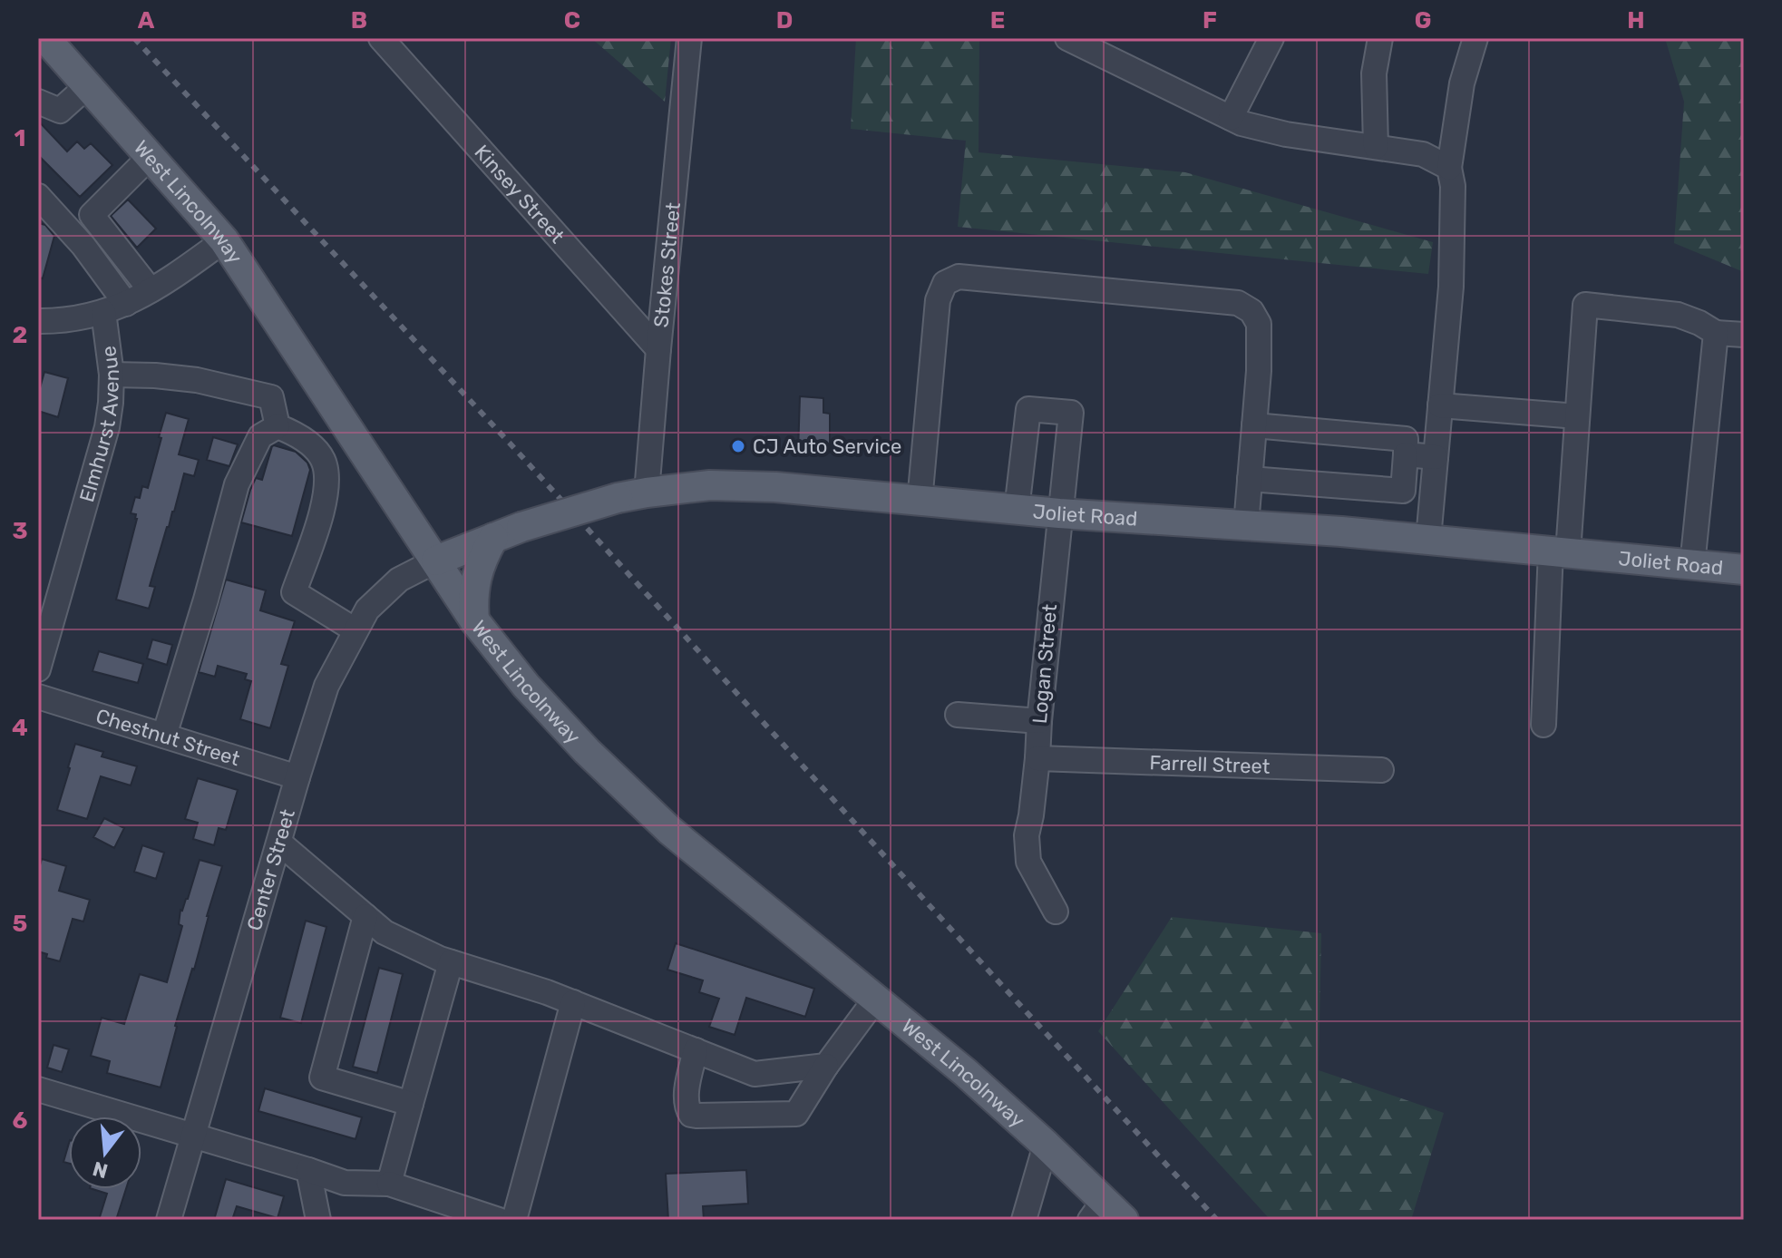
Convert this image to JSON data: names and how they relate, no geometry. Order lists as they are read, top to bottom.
{
  "streets": {
    "main road": ["West Lincolnway", "Joliet Road"],
    "street": [
      "Kinsey Street",
      "Stokes Street",
      "Elmhurst Avenue",
      "Logan Street",
      "Chestnut Street",
      "Farrell Street",
      "Center Street"
    ]
  },
  "crossings": [
    ["Kinsey Street", "Stokes Street"],
    ["West Lincolnway", "Joliet Road"],
    ["West Lincolnway", "Center Street"],
    ["Stokes Street", "Joliet Road"],
    ["Joliet Road", "Logan Street"],
    ["Joliet Road", "Center Street"],
    ["Logan Street", "Farrell Street"],
    ["Chestnut Street", "Center Street"]
  ],
  "places": ["CJ Auto Service"],
  "north": "bottom",
  "grid": {
    "columns": [
      "A",
      "B",
      "C",
      "D",
      "E",
      "F",
      "G",
      "H"
    ],
    "rows": [
      "1",
      "2",
      "3",
      "4",
      "5",
      "6"
    ]
  }
}
